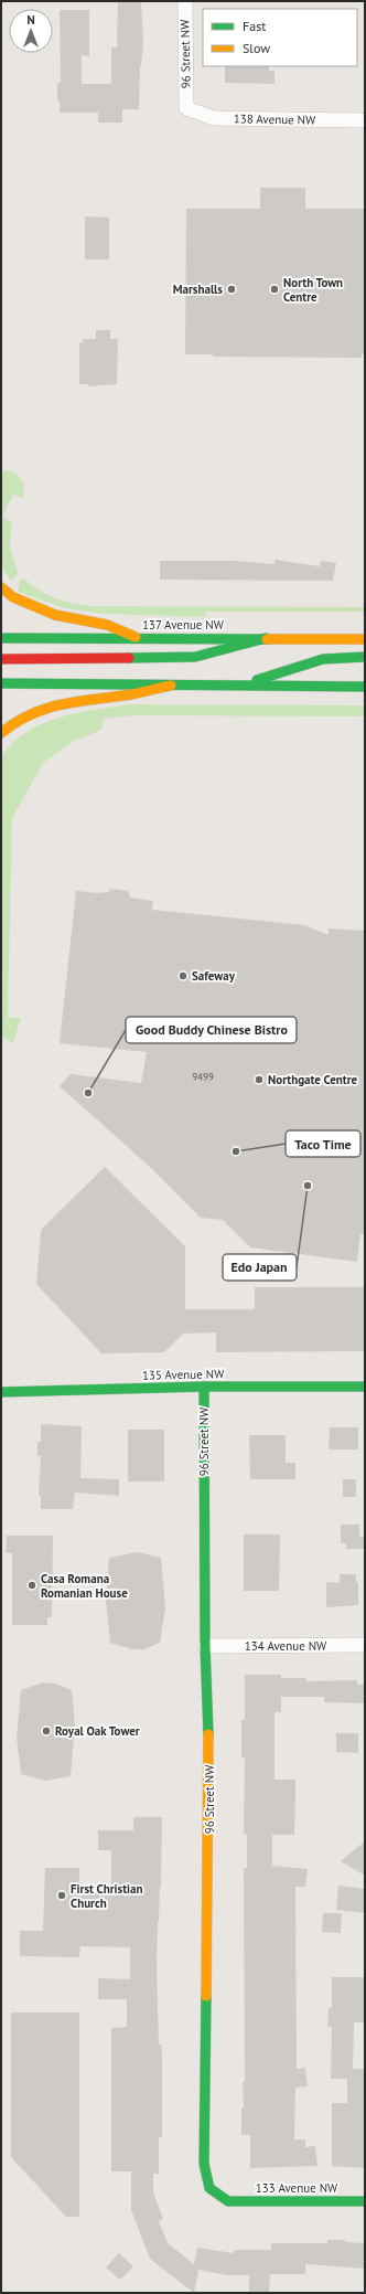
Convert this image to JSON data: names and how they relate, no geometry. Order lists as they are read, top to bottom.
{
  "streets": {
    "main road": [
      "96 Street NW",
      "137 Avenue NW",
      "135 Avenue NW",
      "133 Avenue NW"
    ],
    "street": ["138 Avenue NW", "134 Avenue NW"]
  },
  "crossings": [
    ["96 Street NW", "138 Avenue NW"],
    ["96 Street NW", "135 Avenue NW"],
    ["96 Street NW", "134 Avenue NW"],
    ["96 Street NW", "133 Avenue NW"]
  ],
  "places": [
    "Marshalls",
    "North Town Centre",
    "Safeway",
    "Northgate Centre",
    "Good Buddy Chinese Bistro",
    "Taco Time",
    "Edo Japan",
    "Casa Romana Romanian House",
    "Royal Oak Tower",
    "First Christian Church"
  ],
  "house_numbers": ["9499"],
  "legend": ["Fast", "Slow"],
  "north": "top"
}
